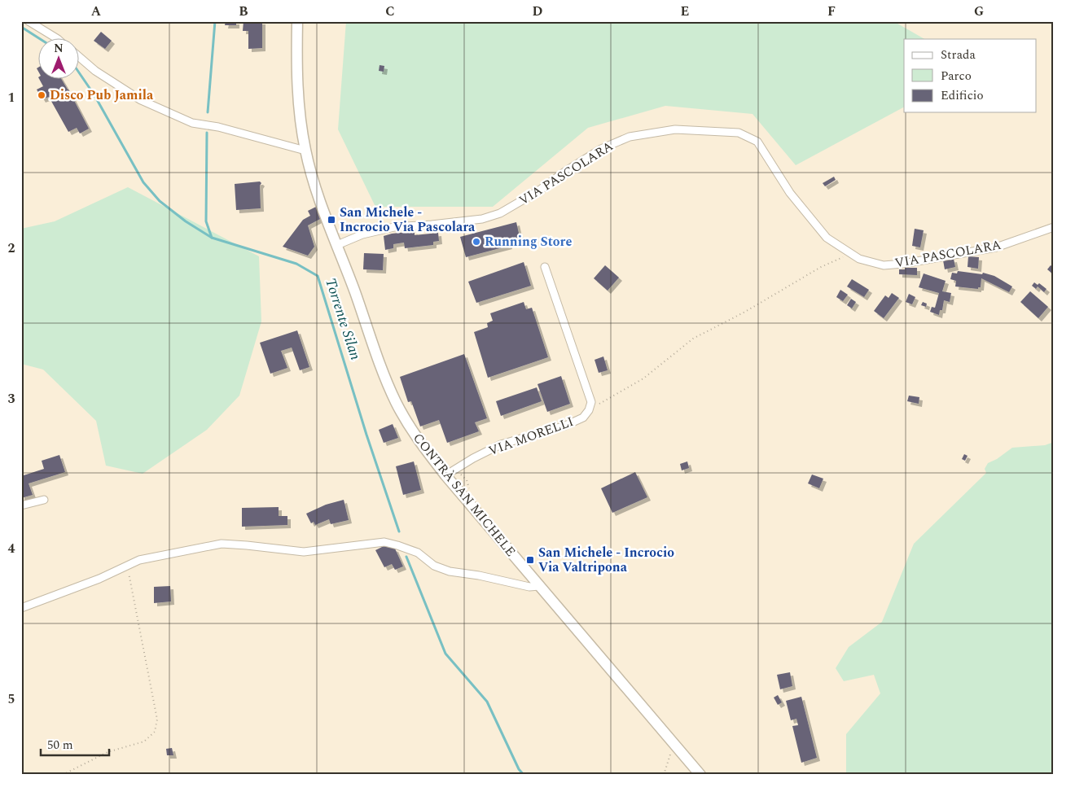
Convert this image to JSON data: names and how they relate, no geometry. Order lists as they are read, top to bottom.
{
  "streets": {
    "main road": ["CONTRÀ SAN MICHELE"],
    "street": ["VIA PASCOLARA", "VIA MORELLI"]
  },
  "crossings": [
    ["VIA PASCOLARA", "CONTRÀ SAN MICHELE"],
    ["VIA MORELLI", "CONTRÀ SAN MICHELE"]
  ],
  "water": ["Torrente Silan"],
  "places": {
    "other": ["Disco Pub Jamila", "Running Store"],
    "transit": ["San Michele - Incrocio Via Pascolara", "San Michele - Incrocio Via Valtripona"]
  },
  "legend": ["Strada", "Parco", "Edificio"],
  "scale_bar": "50 m",
  "north": "top",
  "grid": {
    "columns": [
      "A",
      "B",
      "C",
      "D",
      "E",
      "F",
      "G"
    ],
    "rows": [
      "1",
      "2",
      "3",
      "4",
      "5"
    ]
  }
}
